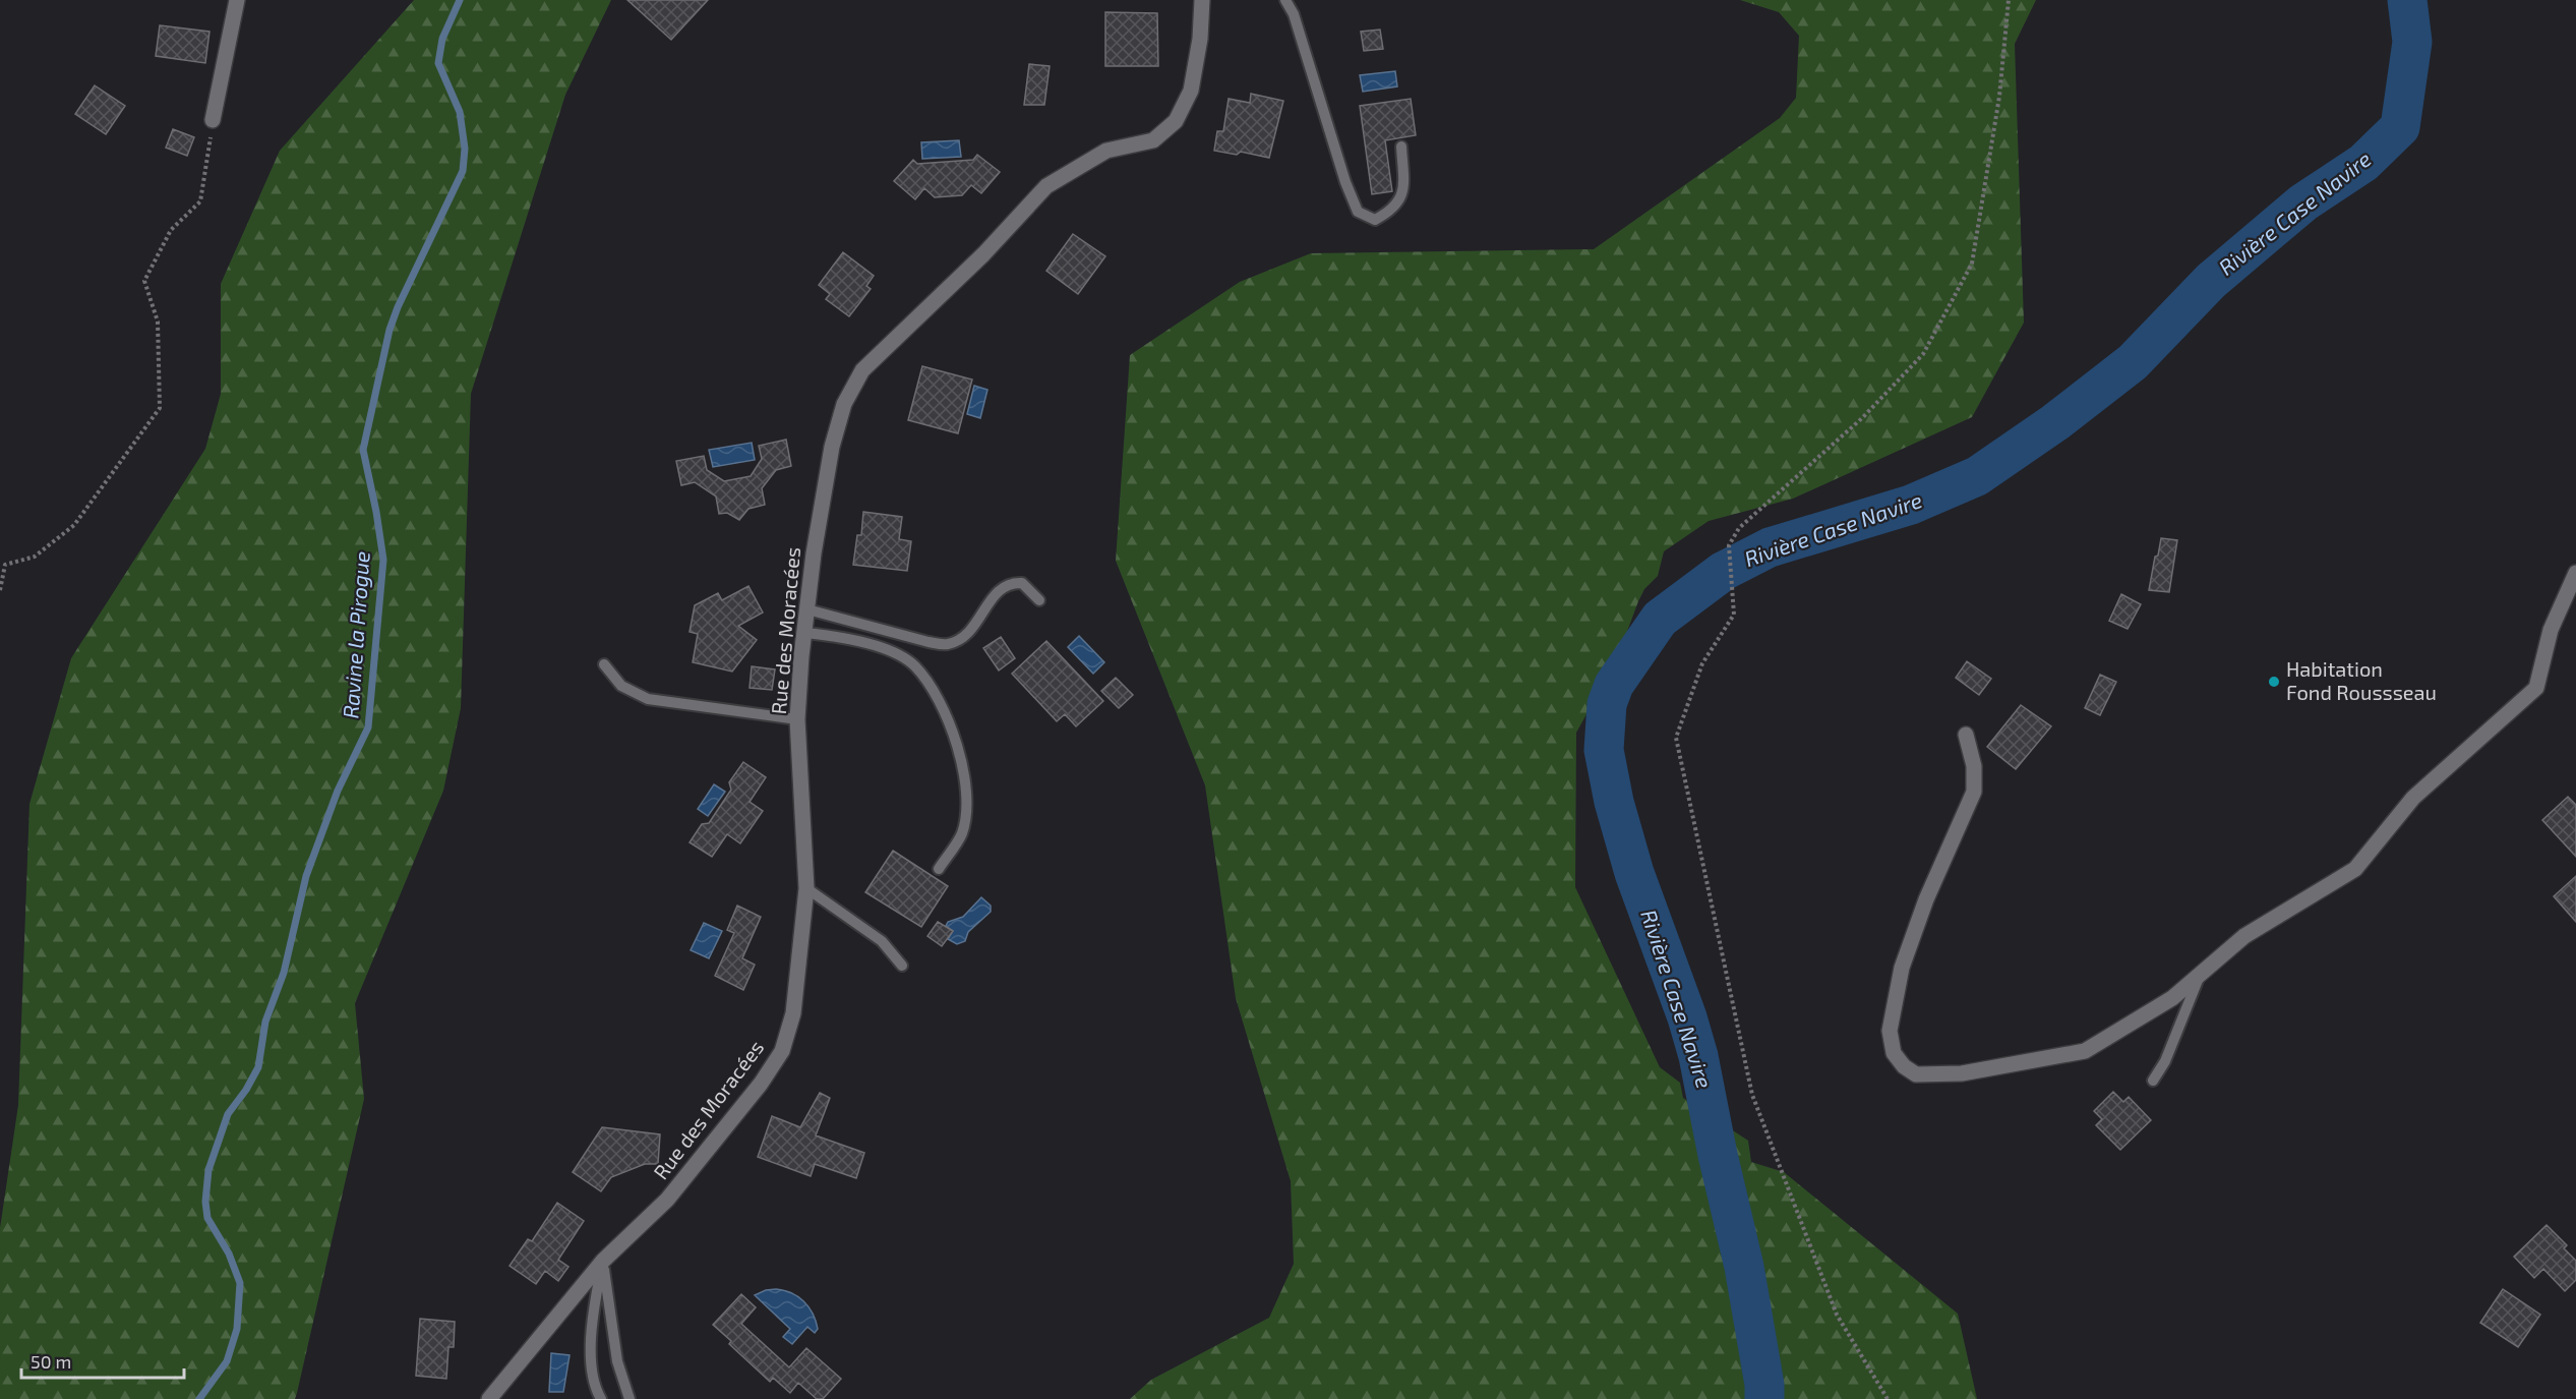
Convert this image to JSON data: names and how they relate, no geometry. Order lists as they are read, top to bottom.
{
  "streets": {
    "street": ["Rue des Moracées"]
  },
  "water": ["Rivière Case Navire", "Ravine la Pirogue"],
  "places": ["Habitation Fond Roussseau"],
  "scale_bar": "50 m"
}
